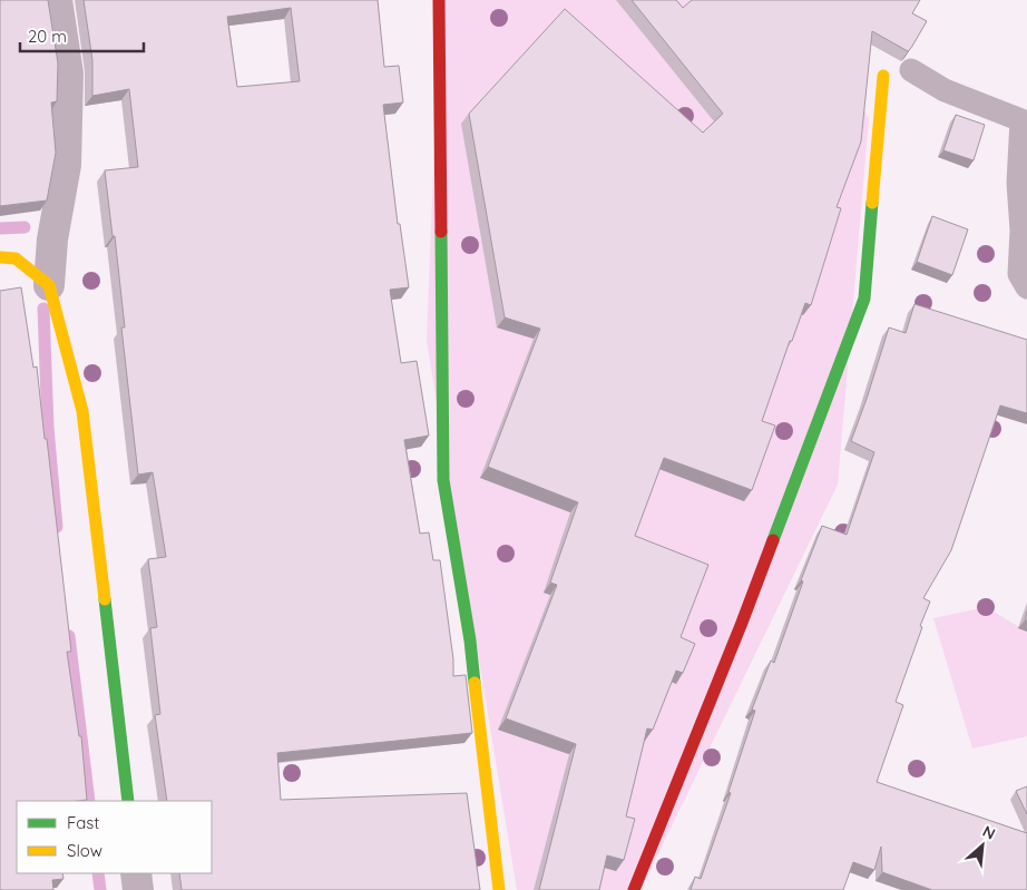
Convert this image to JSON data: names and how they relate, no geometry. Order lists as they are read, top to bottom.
{
  "legend": ["Fast", "Slow"],
  "scale_bar": "20 m",
  "north": "top right"
}
